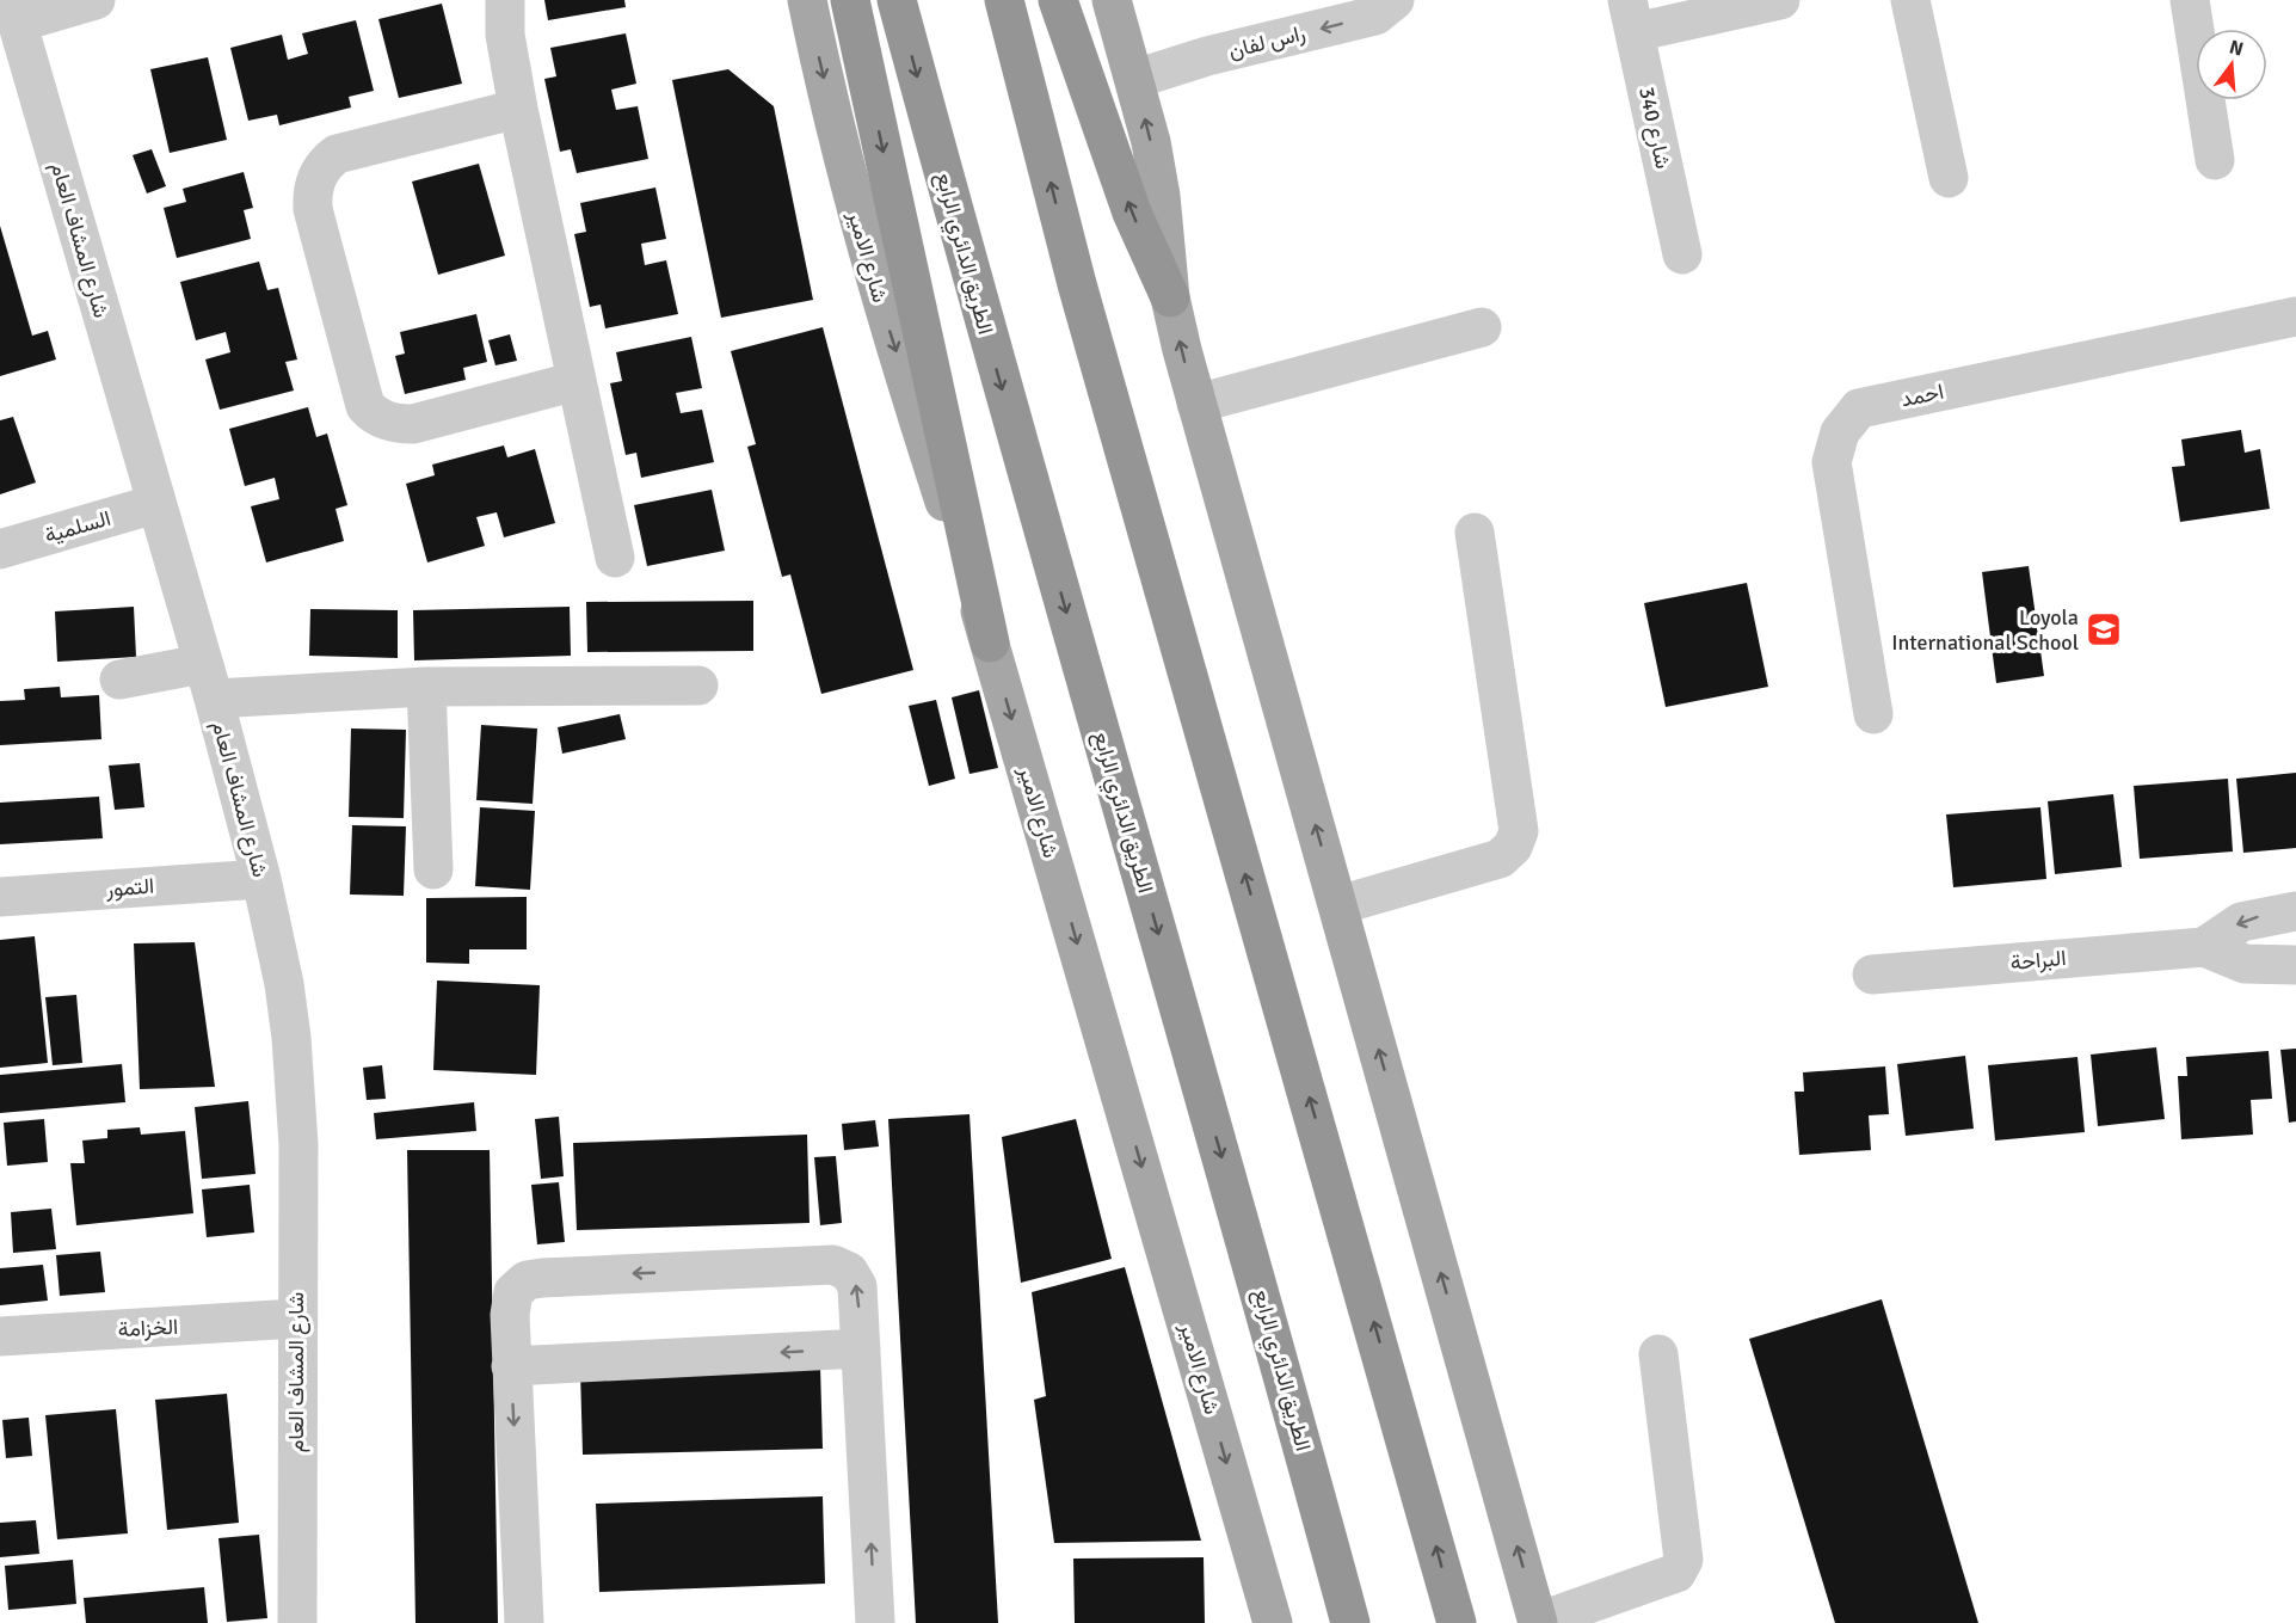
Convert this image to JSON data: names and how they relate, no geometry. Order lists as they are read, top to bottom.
{
  "streets": {
    "highway": ["الطريق الدائري الرابع"],
    "main road": ["شارع الامير"],
    "street": [
      "راس لفان",
      "شارع 340",
      "شارع المشاف العام",
      "احمد",
      "السلمية",
      "التمور",
      "البراحة",
      "الخزامة"
    ]
  },
  "crossings": [
    ["شارع المشاف العام", "السلمية"],
    ["شارع المشاف العام", "التمور"],
    ["شارع المشاف العام", "الخزامة"]
  ],
  "places": {
    "school or university": ["Loyola International School"]
  },
  "north": "top"
}
